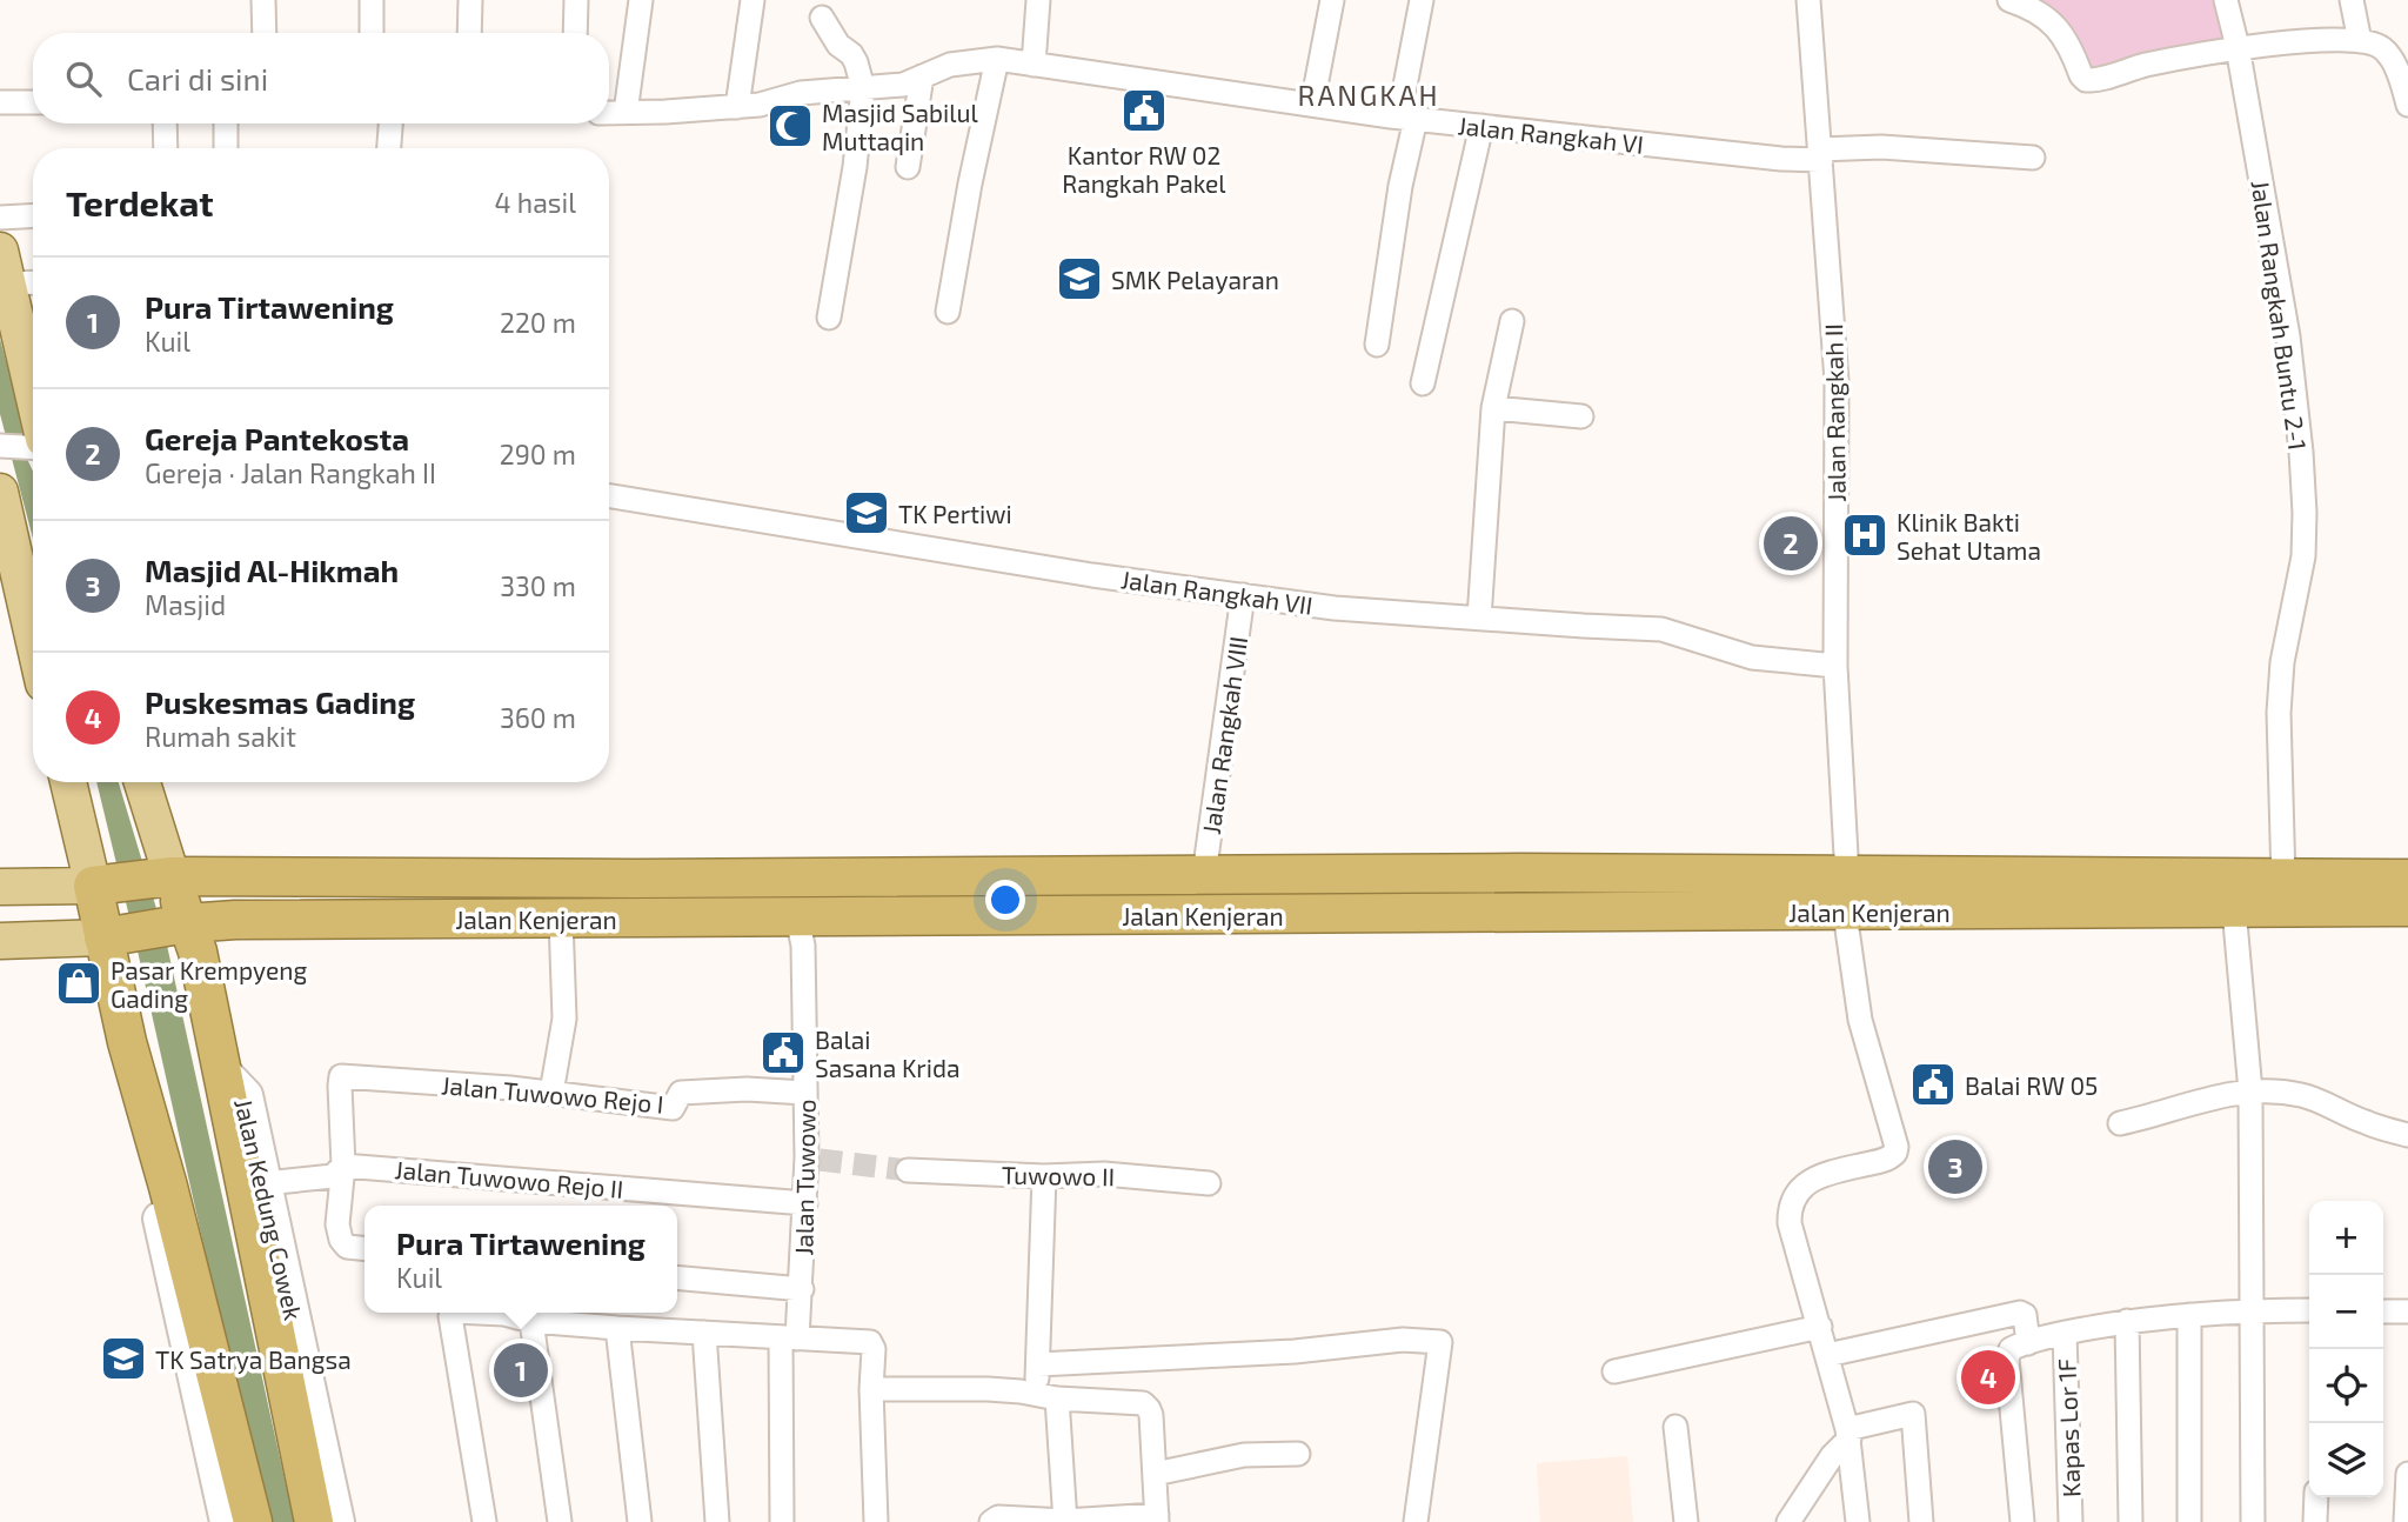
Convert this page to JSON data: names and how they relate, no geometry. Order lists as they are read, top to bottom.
{
  "streets": {
    "highway": ["Jalan Kenjeran", "Jalan Kedung Cowek"],
    "street": [
      "Jalan Rangkah VI",
      "Jalan Rangkah Buntu 2-1",
      "Jalan Rangkah II",
      "Jalan Rangkah VII",
      "Jalan Rangkah VIII",
      "Jalan Tuwowo Rejo I",
      "Tuwowo II",
      "Jalan Tuwowo",
      "Jalan Tuwowo Rejo II",
      "Kapas Lor 1F"
    ]
  },
  "crossings": [
    ["Jalan Rangkah VI", "Jalan Rangkah II"],
    ["Jalan Rangkah Buntu 2-1", "Jalan Kenjeran"],
    ["Jalan Rangkah II", "Jalan Rangkah VII"],
    ["Jalan Rangkah II", "Jalan Kenjeran"],
    ["Jalan Rangkah VII", "Jalan Rangkah VIII"],
    ["Jalan Rangkah VIII", "Jalan Kenjeran"],
    ["Jalan Kenjeran", "Jalan Tuwowo"],
    ["Jalan Tuwowo Rejo I", "Jalan Tuwowo"],
    ["Jalan Tuwowo Rejo I", "Jalan Tuwowo Rejo II"],
    ["Jalan Tuwowo", "Jalan Tuwowo Rejo II"],
    ["Jalan Tuwowo Rejo II", "Jalan Kedung Cowek"]
  ],
  "districts": ["RANGKAH"],
  "places": {
    "public building": ["Kantor RW 02 Rangkah Pakel", "Balai Sasana Krida", "Balai RW 05"],
    "mosque": ["Masjid Sabilul Muttaqin"],
    "school or university": ["SMK Pelayaran", "TK Pertiwi", "TK Satrya Bangsa"],
    "hospital": ["Klinik Bakti Sehat Utama"],
    "shop": ["Pasar Krempyeng Gading"]
  },
  "page": {
    "search": "Cari di sini",
    "heading": ["Terdekat", "4 hasil"],
    "list": [
      {
        "mark": "1",
        "name": "Pura Tirtawening",
        "note": "Kuil",
        "value": "220 m"
      },
      {
        "mark": "2",
        "name": "Gereja Pantekosta",
        "note": "Gereja · Jalan Rangkah II",
        "value": "290 m"
      },
      {
        "mark": "3",
        "name": "Masjid Al-Hikmah",
        "note": "Masjid",
        "value": "330 m"
      },
      {
        "mark": "4",
        "name": "Puskesmas Gading",
        "note": "Rumah sakit",
        "value": "360 m"
      }
    ],
    "pins": [
      "2",
      "3",
      "1",
      "4"
    ],
    "map_buttons": ["+", "−"],
    "popup": ["Pura Tirtawening", "Kuil"]
  }
}
